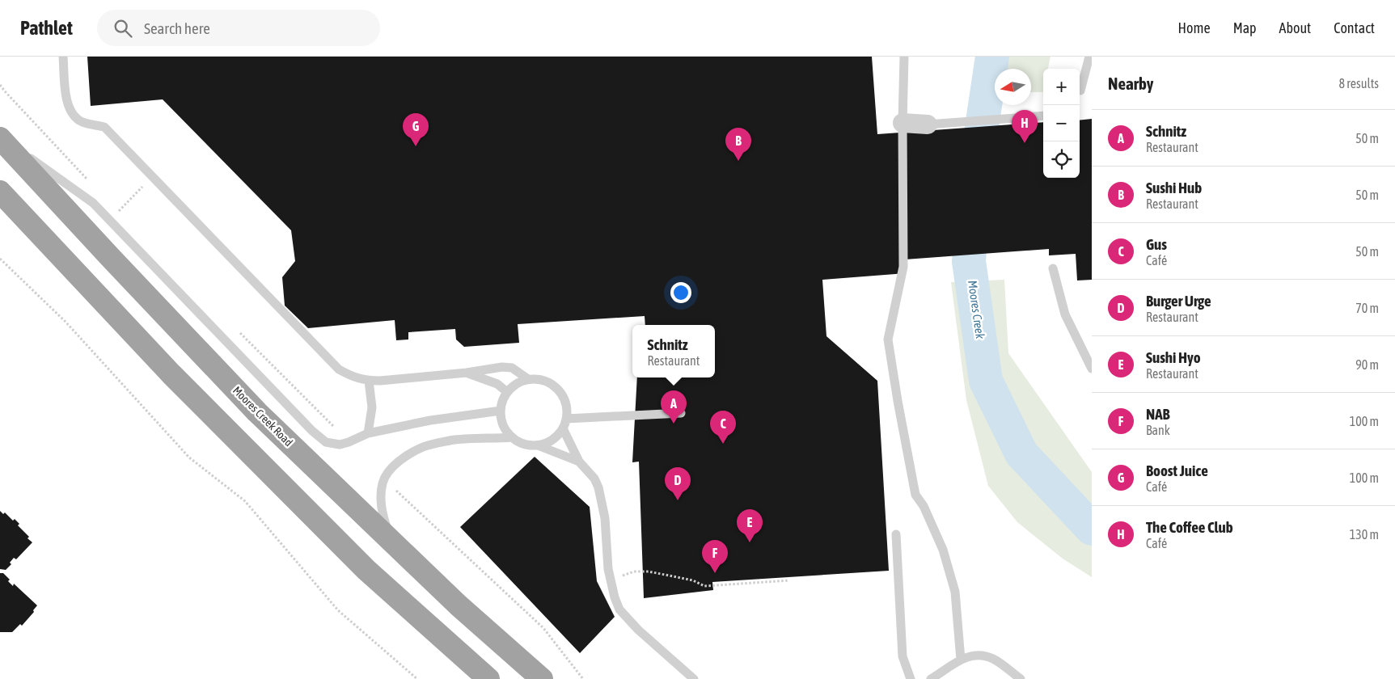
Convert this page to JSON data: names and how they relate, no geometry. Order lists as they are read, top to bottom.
{
  "streets": {
    "highway": ["Moores Creek Road"]
  },
  "water": ["Moores Creek"],
  "north": "left",
  "page": {
    "header": "Pathlet",
    "search": "Search here",
    "nav": [
      "Home",
      "Map",
      "About",
      "Contact"
    ],
    "heading": ["Nearby", "8 results"],
    "map_buttons": ["+", "−"],
    "list": [
      {
        "mark": "A",
        "name": "Schnitz",
        "note": "Restaurant",
        "value": "50 m"
      },
      {
        "mark": "B",
        "name": "Sushi Hub",
        "note": "Restaurant",
        "value": "50 m"
      },
      {
        "mark": "C",
        "name": "Gus",
        "note": "Café",
        "value": "50 m"
      },
      {
        "mark": "D",
        "name": "Burger Urge",
        "note": "Restaurant",
        "value": "70 m"
      },
      {
        "mark": "E",
        "name": "Sushi Hyo",
        "note": "Restaurant",
        "value": "90 m"
      },
      {
        "mark": "F",
        "name": "NAB",
        "note": "Bank",
        "value": "100 m"
      },
      {
        "mark": "G",
        "name": "Boost Juice",
        "note": "Café",
        "value": "100 m"
      },
      {
        "mark": "H",
        "name": "The Coffee Club",
        "note": "Café",
        "value": "130 m"
      }
    ],
    "pins": [
      "H",
      "G",
      "B",
      "A",
      "C",
      "D",
      "E",
      "F"
    ],
    "popup": ["Schnitz", "Restaurant"]
  }
}
